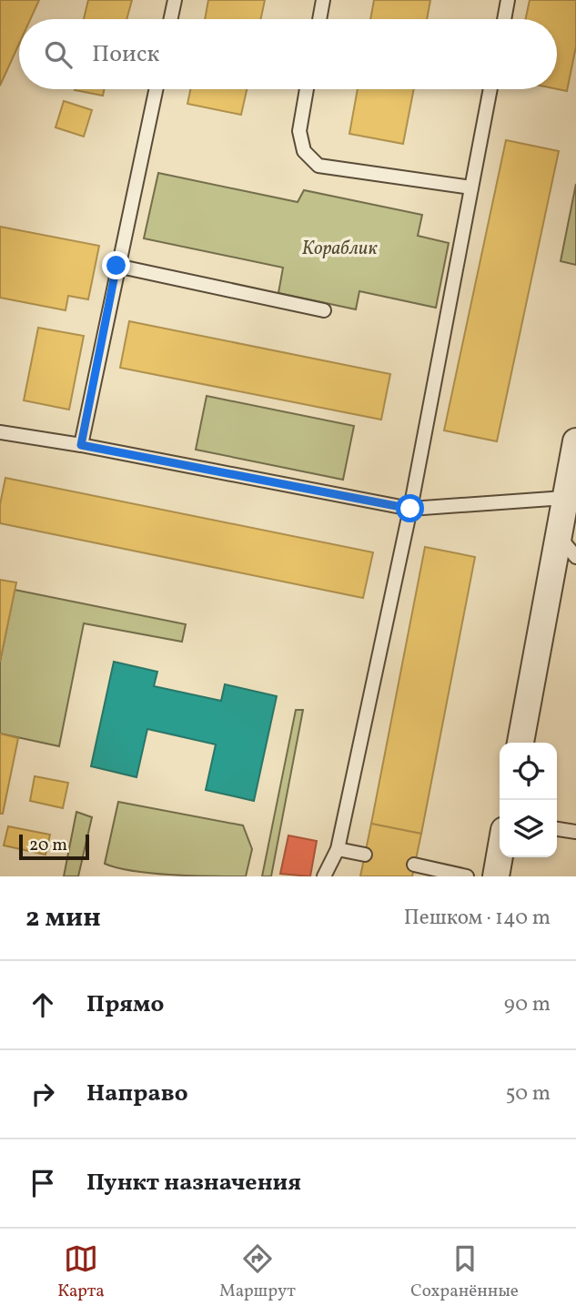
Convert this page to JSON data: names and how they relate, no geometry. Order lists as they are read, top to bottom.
{
  "parks": ["Кораблик"],
  "scale_bar": "20 m",
  "page": {
    "search": "Поиск",
    "scale": "20 m",
    "heading": ["2 мин", "Пешком · 140 m"],
    "list": [
      ["Прямо", "90 m"],
      ["Направо", "50 m"],
      "Пункт назначения"
    ],
    "nav": ["Карта", "Маршрут", "Сохранённые"]
  }
}
